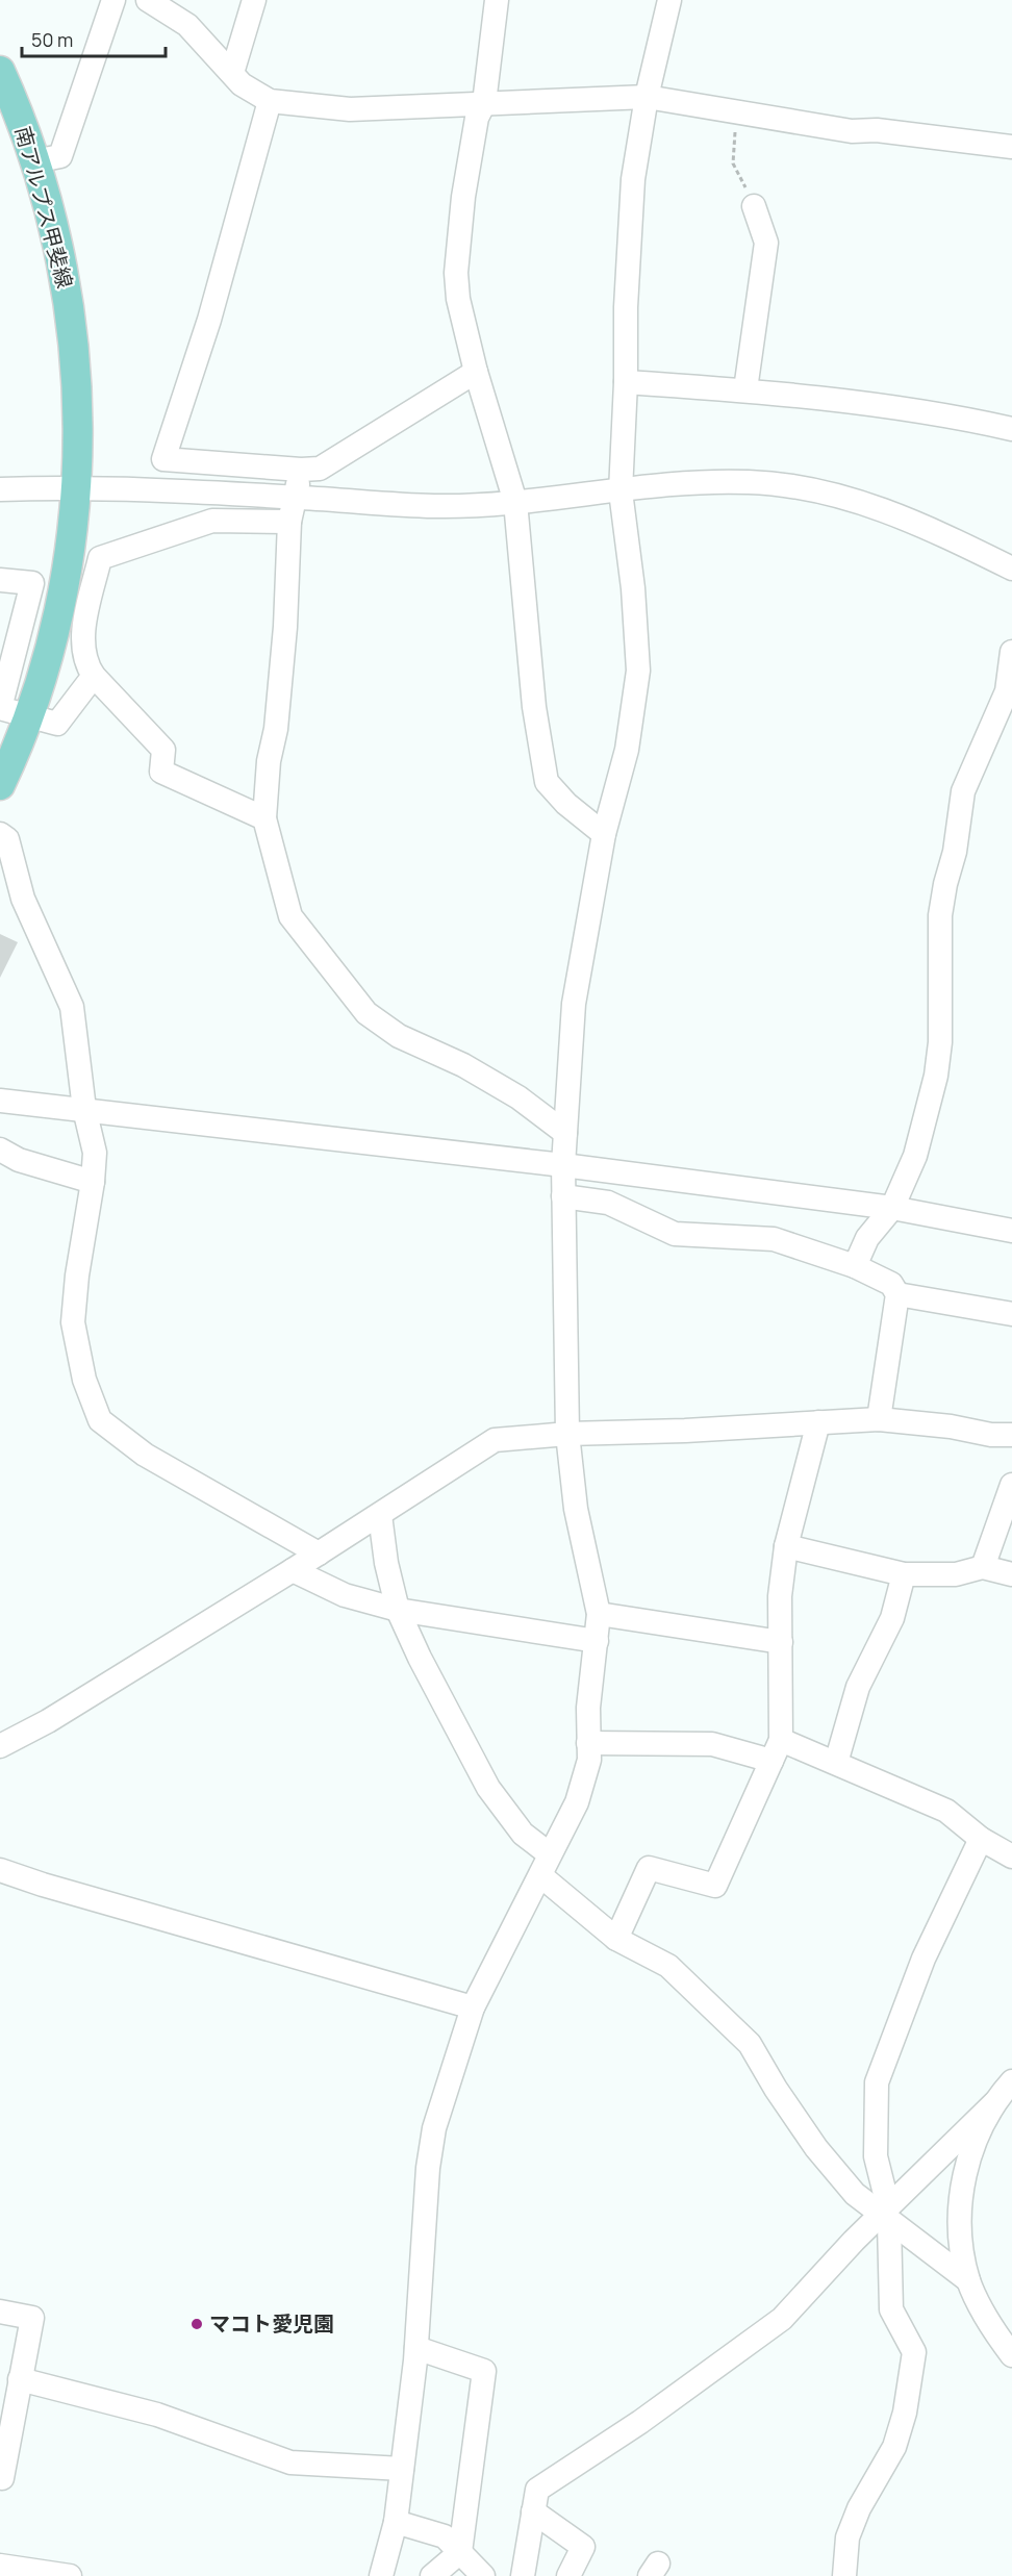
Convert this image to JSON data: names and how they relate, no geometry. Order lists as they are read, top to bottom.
{
  "streets": {
    "main road": ["南アルプス甲斐線"]
  },
  "places": ["マコト愛児園"],
  "scale_bar": "50 m"
}
